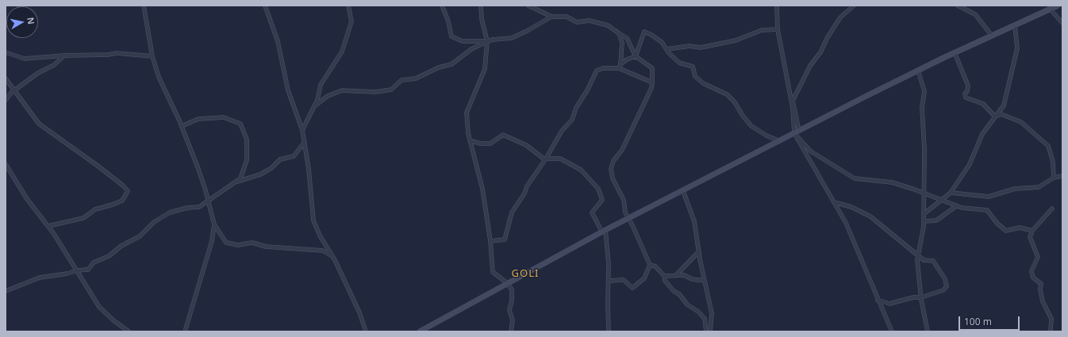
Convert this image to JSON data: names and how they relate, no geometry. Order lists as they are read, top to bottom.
{
  "districts": ["GOLI"],
  "scale_bar": "100 m",
  "north": "right"
}
